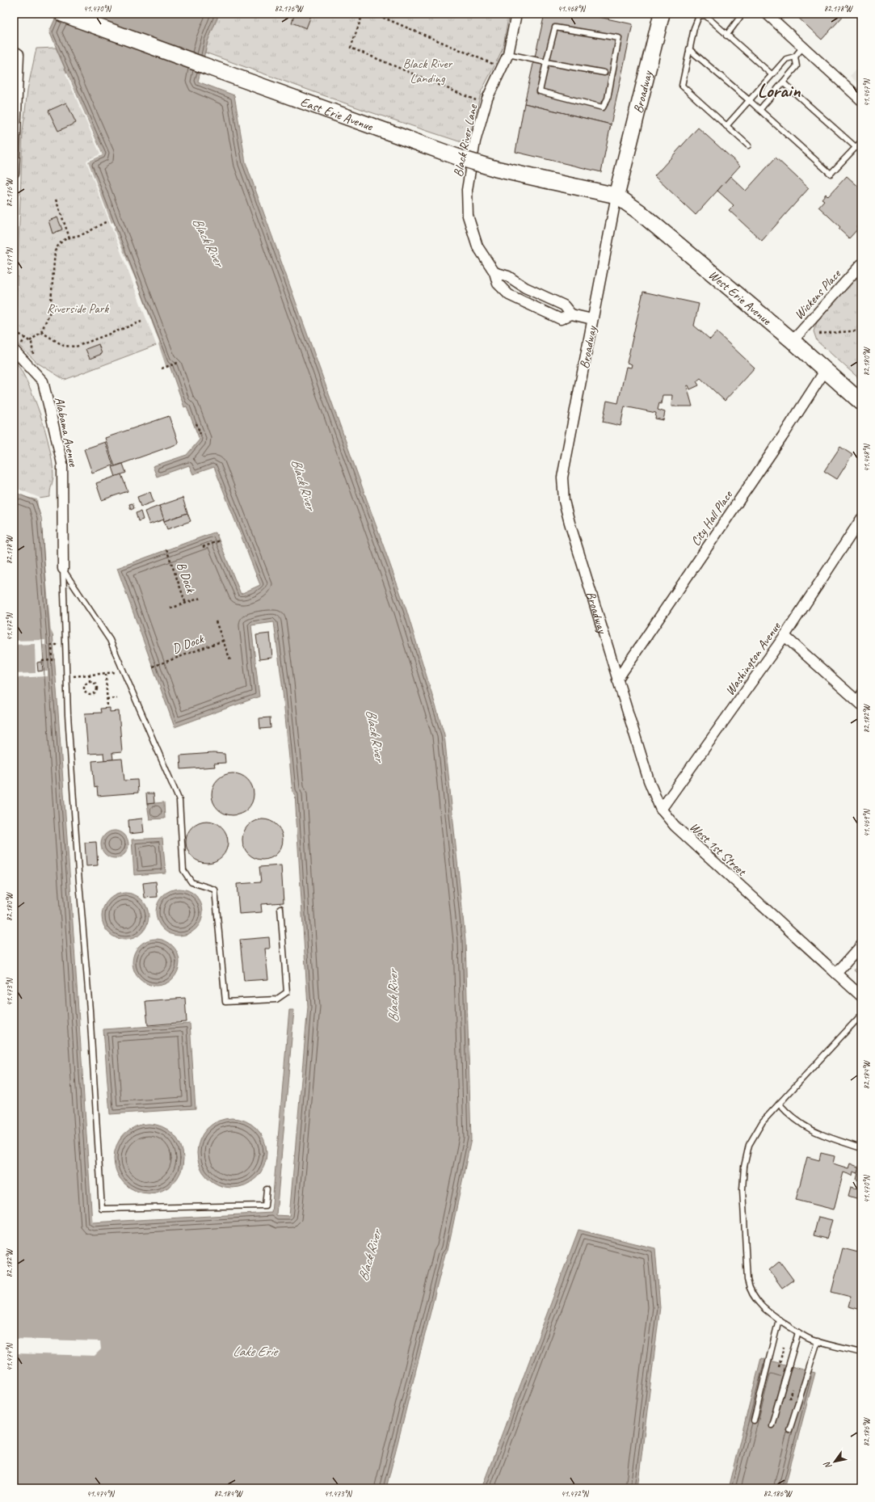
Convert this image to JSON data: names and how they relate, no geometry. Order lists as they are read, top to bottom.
{
  "streets": {
    "main road": ["Broadway", "East Erie Avenue", "West Erie Avenue"],
    "street": [
      "Black River Lane",
      "Wickens Place",
      "Alabama Avenue",
      "City Hall Place",
      "Washington Avenue",
      "West 1st Street"
    ],
    "path": ["B Dock", "D Dock"]
  },
  "crossings": [
    ["Broadway", "East Erie Avenue"],
    ["Broadway", "Black River Lane"],
    ["Broadway", "West Erie Avenue"],
    ["Broadway", "City Hall Place"],
    ["Broadway", "West 1st Street"],
    ["East Erie Avenue", "West Erie Avenue"],
    ["Wickens Place", "West Erie Avenue"],
    ["West Erie Avenue", "City Hall Place"],
    ["City Hall Place", "West 1st Street"],
    ["Washington Avenue", "West 1st Street"]
  ],
  "districts": ["Lorain"],
  "water": ["Black River", "Lake Erie"],
  "parks": ["Black River Landing", "Riverside Park"],
  "north": "bottom left",
  "coordinates": [
    "41.470°N",
    "82.176°W",
    "41.468°N",
    "82.178°W",
    "41.467°N",
    "41.471°N",
    "82.180°W",
    "41.472°N",
    "82.182°W",
    "41.469°N",
    "41.473°N",
    "82.184°W",
    "41.474°N",
    "82.186°W"
  ]
}
